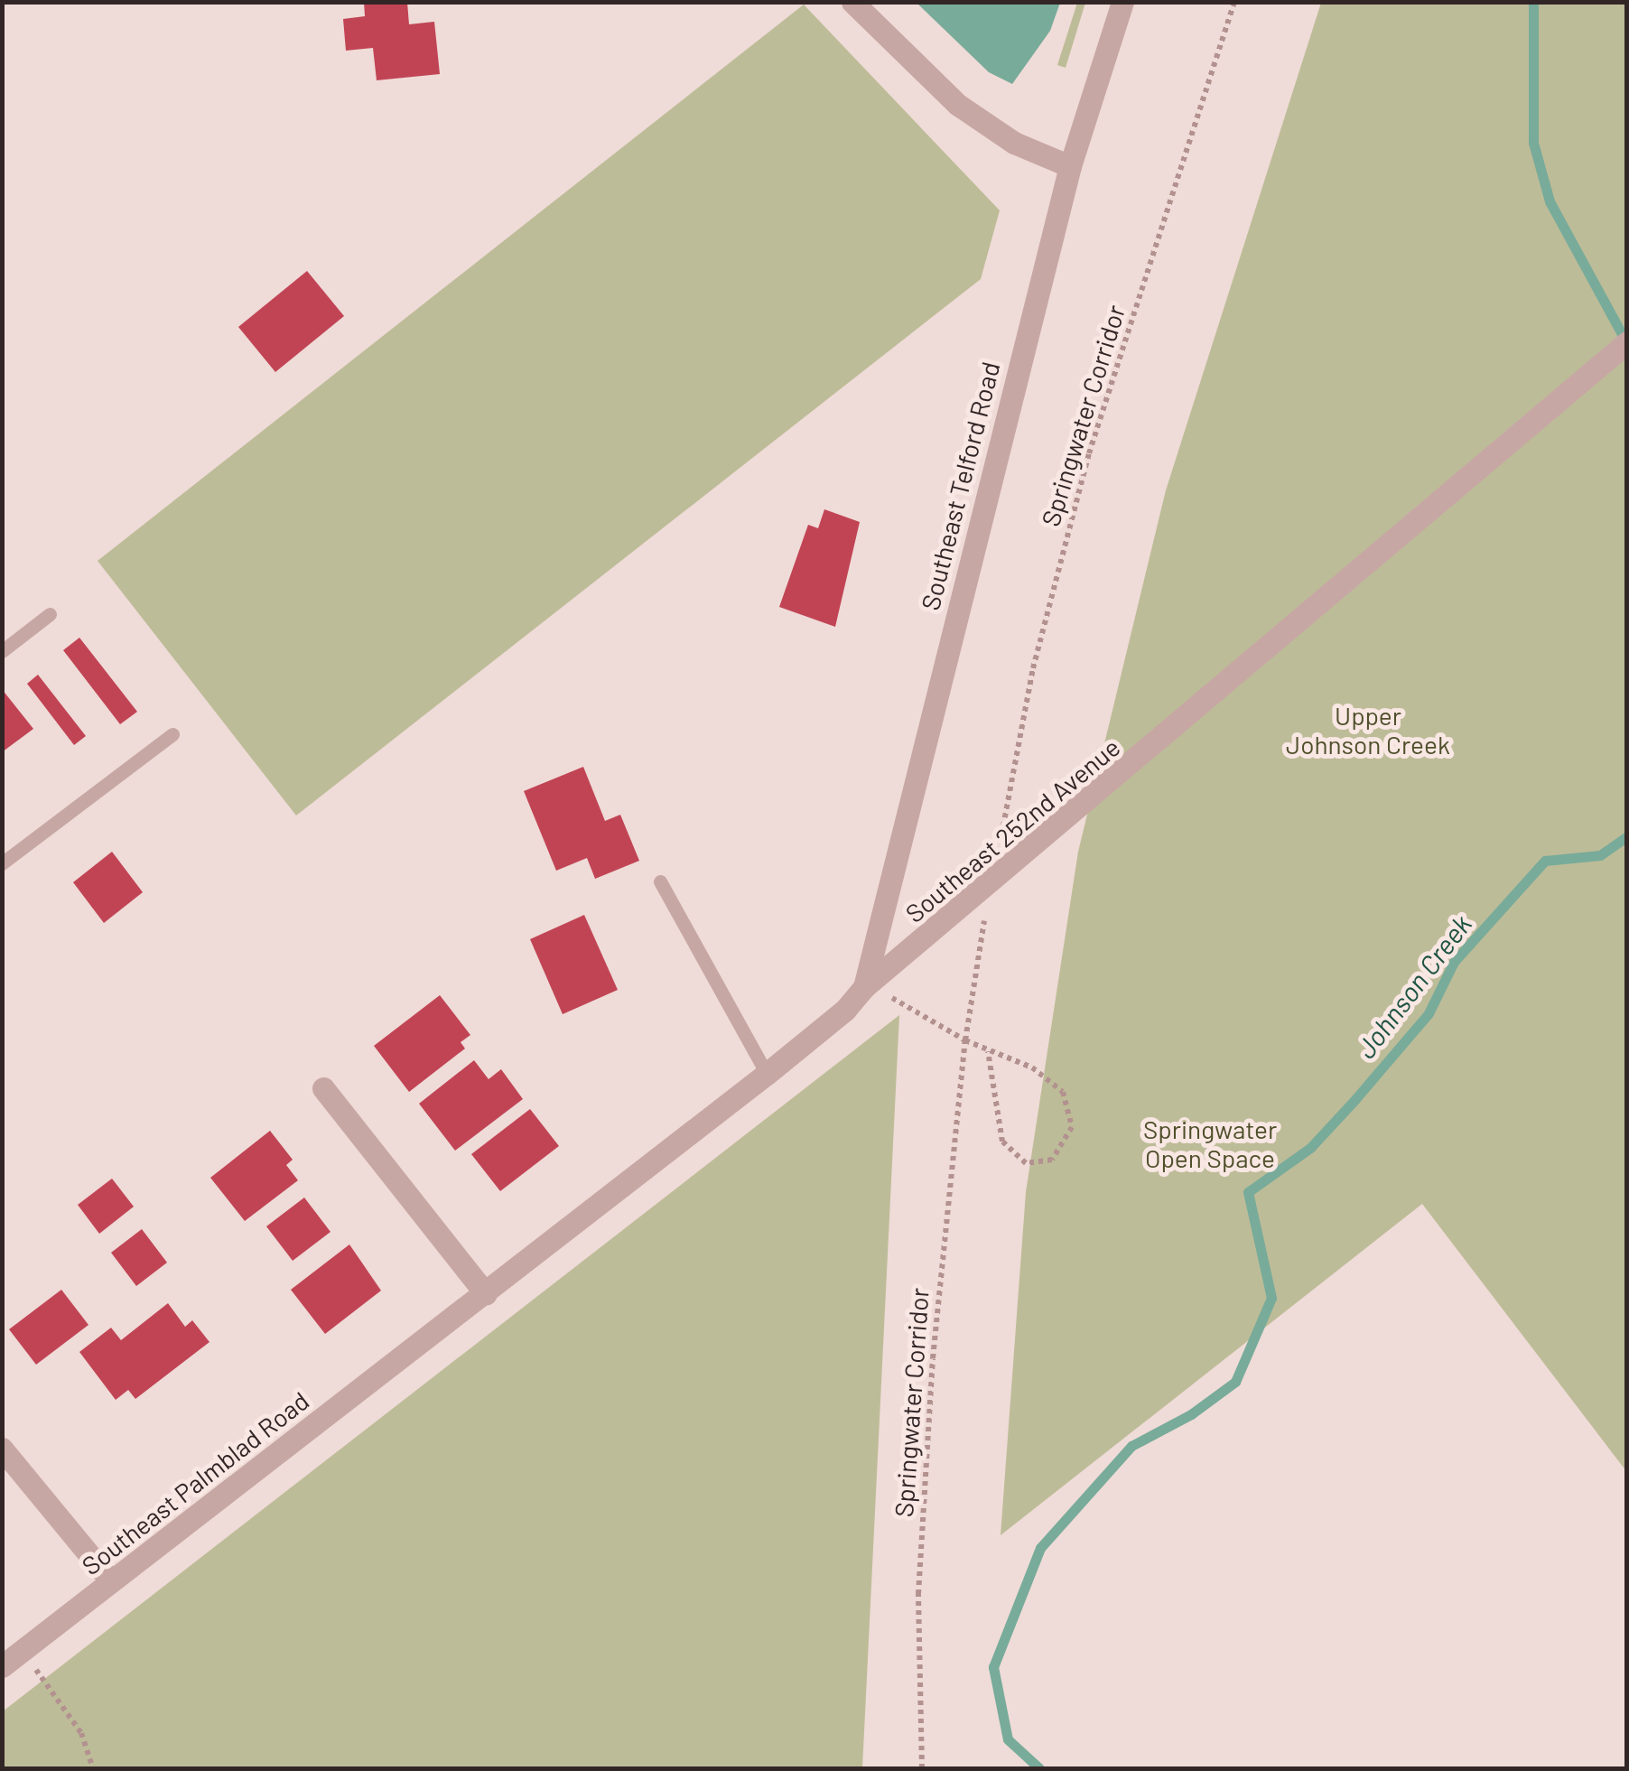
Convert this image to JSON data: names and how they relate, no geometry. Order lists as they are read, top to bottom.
{
  "streets": {
    "street": ["Southeast Telford Road", "Southeast 252nd Avenue", "Southeast Palmblad Road"],
    "path": ["Springwater Corridor"]
  },
  "crossings": [
    ["Southeast Telford Road", "Southeast 252nd Avenue"],
    ["Southeast 252nd Avenue", "Southeast Palmblad Road"]
  ],
  "water": ["Johnson Creek"],
  "parks": ["Upper Johnson Creek", "Springwater Open Space"]
}
